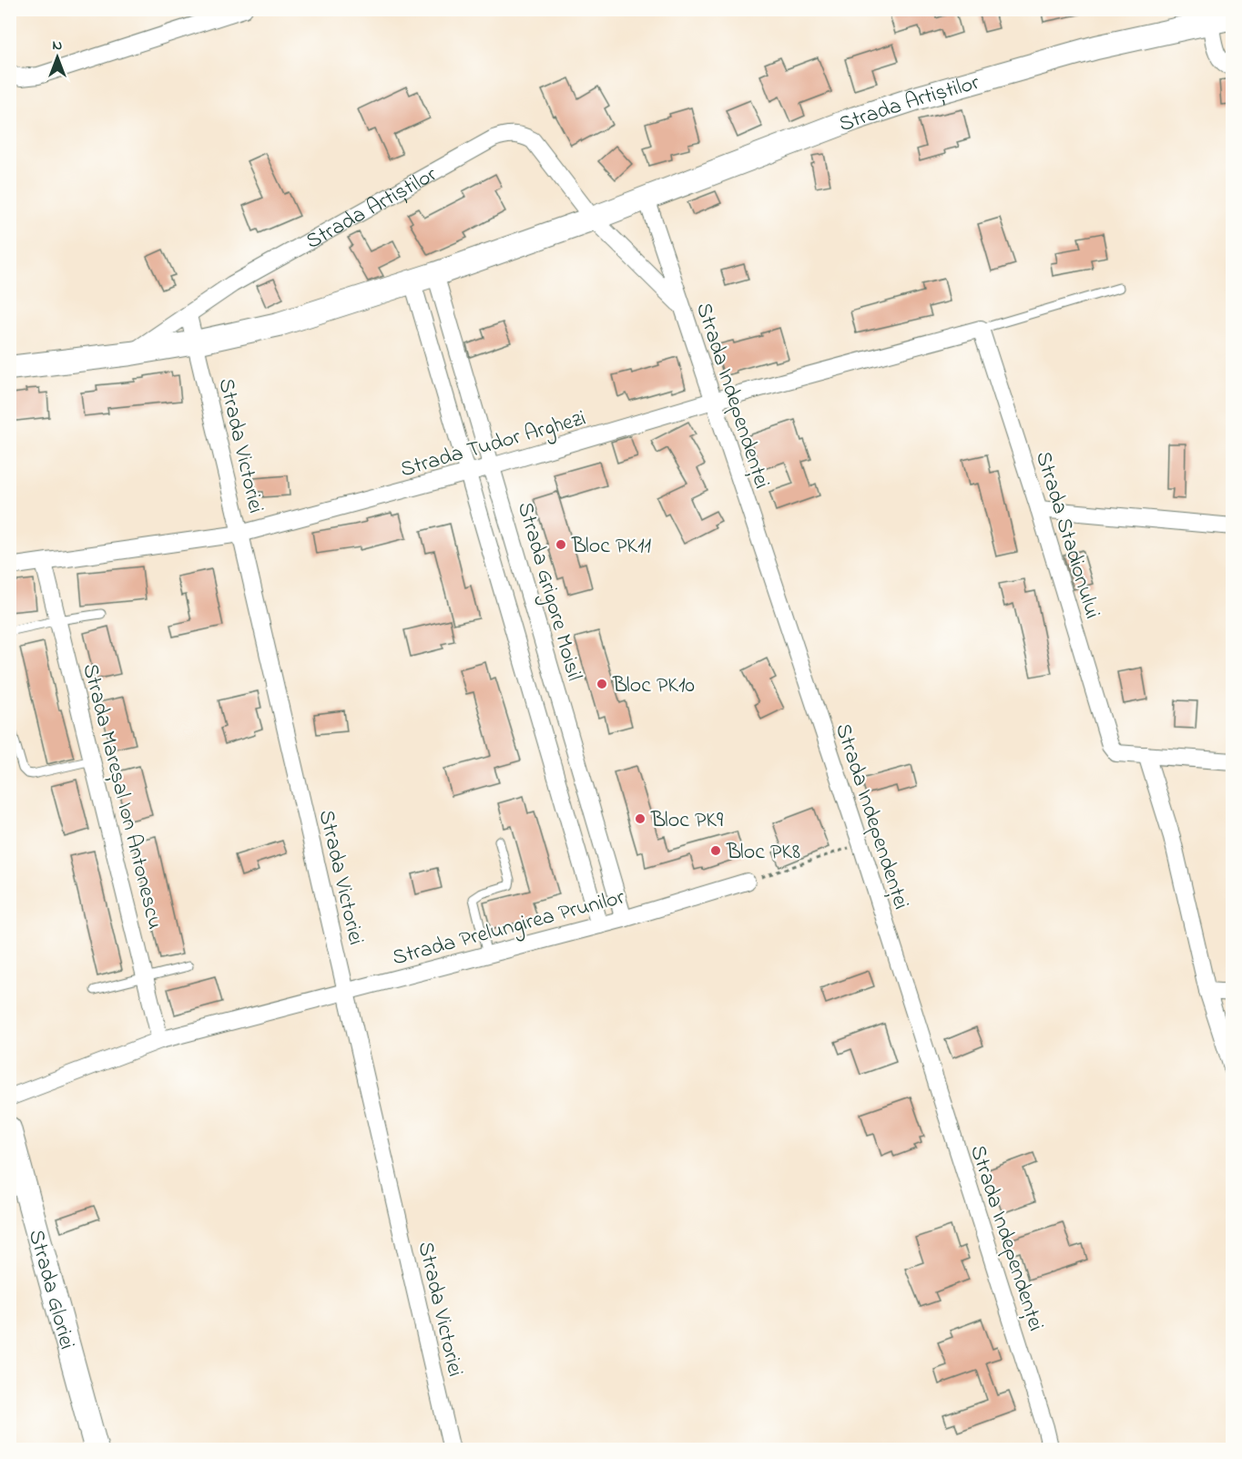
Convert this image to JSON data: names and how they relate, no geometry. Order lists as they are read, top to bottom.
{
  "streets": {
    "street": [
      "Strada Artiștilor",
      "Strada Independenței",
      "Strada Tudor Arghezi",
      "Strada Victoriei",
      "Strada Stadionului",
      "Strada Grigore Moisil",
      "Strada Mareșal Ion Antonescu",
      "Strada Prelungirea Prunilor",
      "Strada Gloriei"
    ]
  },
  "crossings": [
    ["Strada Artiștilor", "Strada Independenței"],
    ["Strada Artiștilor", "Strada Victoriei"],
    ["Strada Artiștilor", "Strada Grigore Moisil"],
    ["Strada Independenței", "Strada Tudor Arghezi"],
    ["Strada Tudor Arghezi", "Strada Victoriei"],
    ["Strada Tudor Arghezi", "Strada Stadionului"],
    ["Strada Tudor Arghezi", "Strada Grigore Moisil"],
    ["Strada Tudor Arghezi", "Strada Mareșal Ion Antonescu"],
    ["Strada Victoriei", "Strada Prelungirea Prunilor"],
    ["Strada Grigore Moisil", "Strada Prelungirea Prunilor"],
    ["Strada Mareșal Ion Antonescu", "Strada Prelungirea Prunilor"]
  ],
  "places": [
    "Bloc PK11",
    "Bloc PK10",
    "Bloc PK9",
    "Bloc PK8"
  ],
  "north": "top"
}
